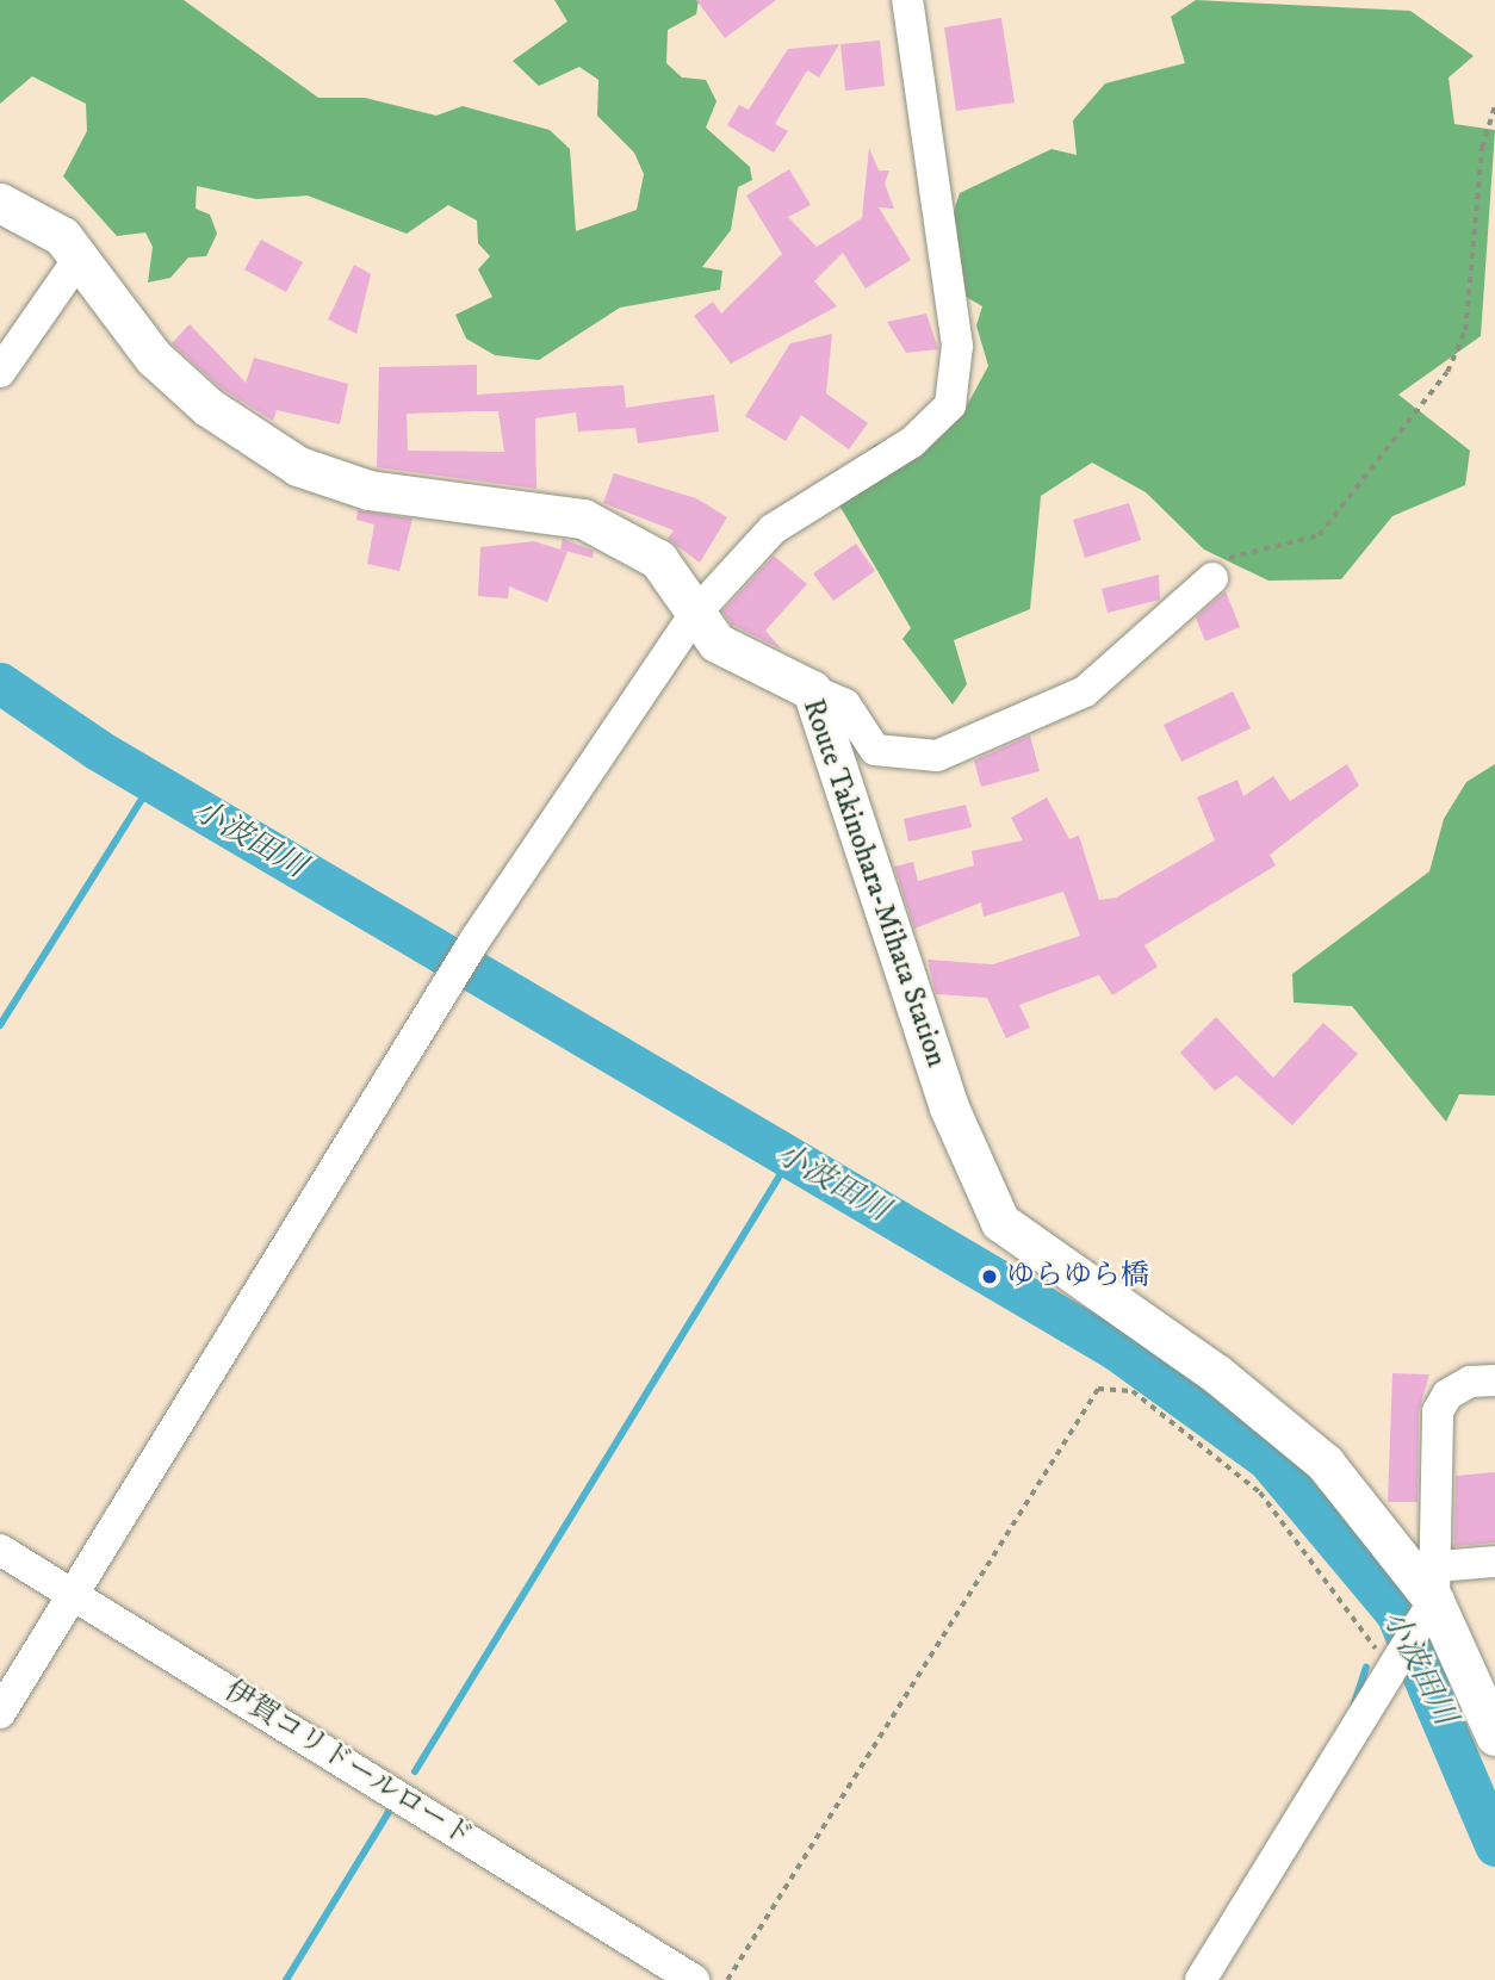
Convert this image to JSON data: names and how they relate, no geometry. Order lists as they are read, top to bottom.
{
  "streets": {
    "main road": ["Route Takinohara-Mihata Station"],
    "street": ["伊賀コリドールロード"]
  },
  "water": ["小波田川"],
  "places": ["ゆらゆら橋"]
}
